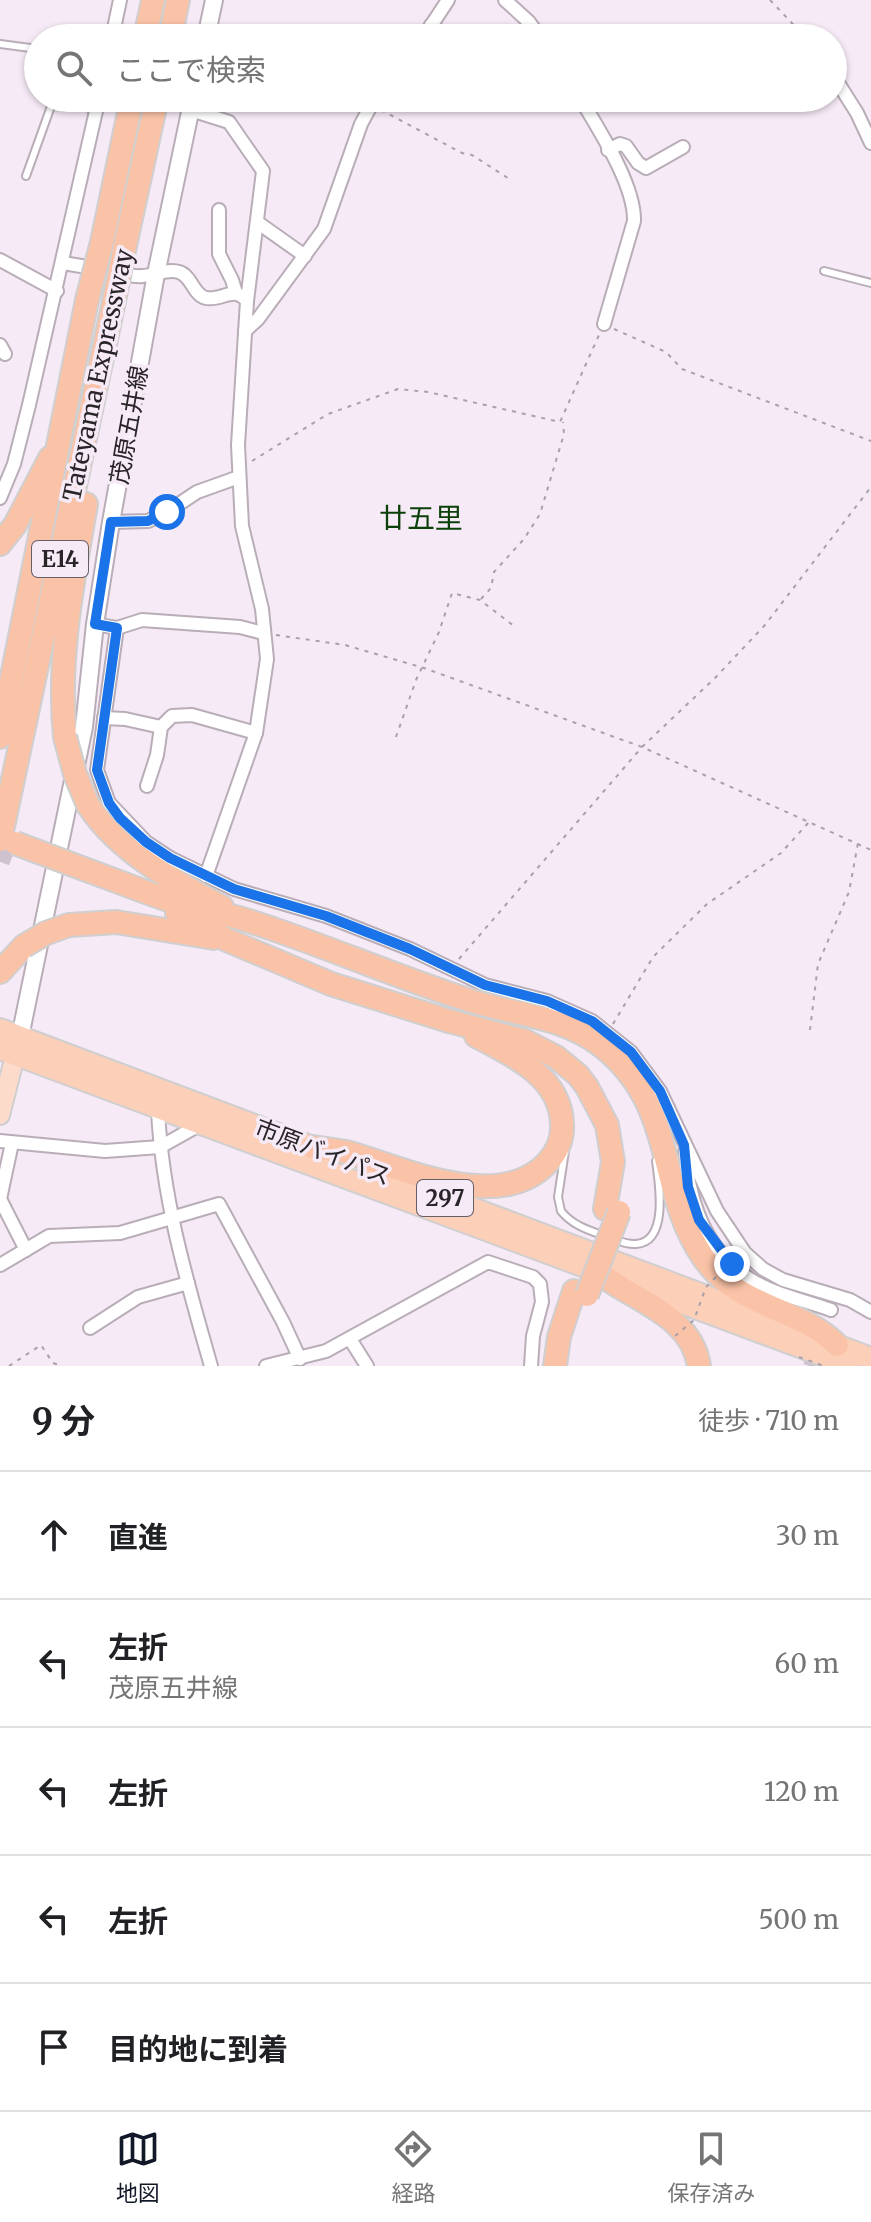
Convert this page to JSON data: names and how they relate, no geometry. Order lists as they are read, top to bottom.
{
  "streets": {
    "highway": [
      "Tateyama Expressway",
      "E14",
      "市原バイパス",
      "297"
    ],
    "main road": ["茂原五井線"]
  },
  "crossings": [
    ["茂原五井線", "市原バイパス"]
  ],
  "districts": ["廿五里"],
  "page": {
    "search": "ここで検索",
    "heading": ["9 分", "徒歩 · 710 m"],
    "list": [
      ["直進", "30 m"],
      ["左折", "茂原五井線", "60 m"],
      ["左折", "120 m"],
      ["左折", "500 m"],
      "目的地に到着"
    ],
    "nav": ["地図", "経路", "保存済み"]
  }
}
